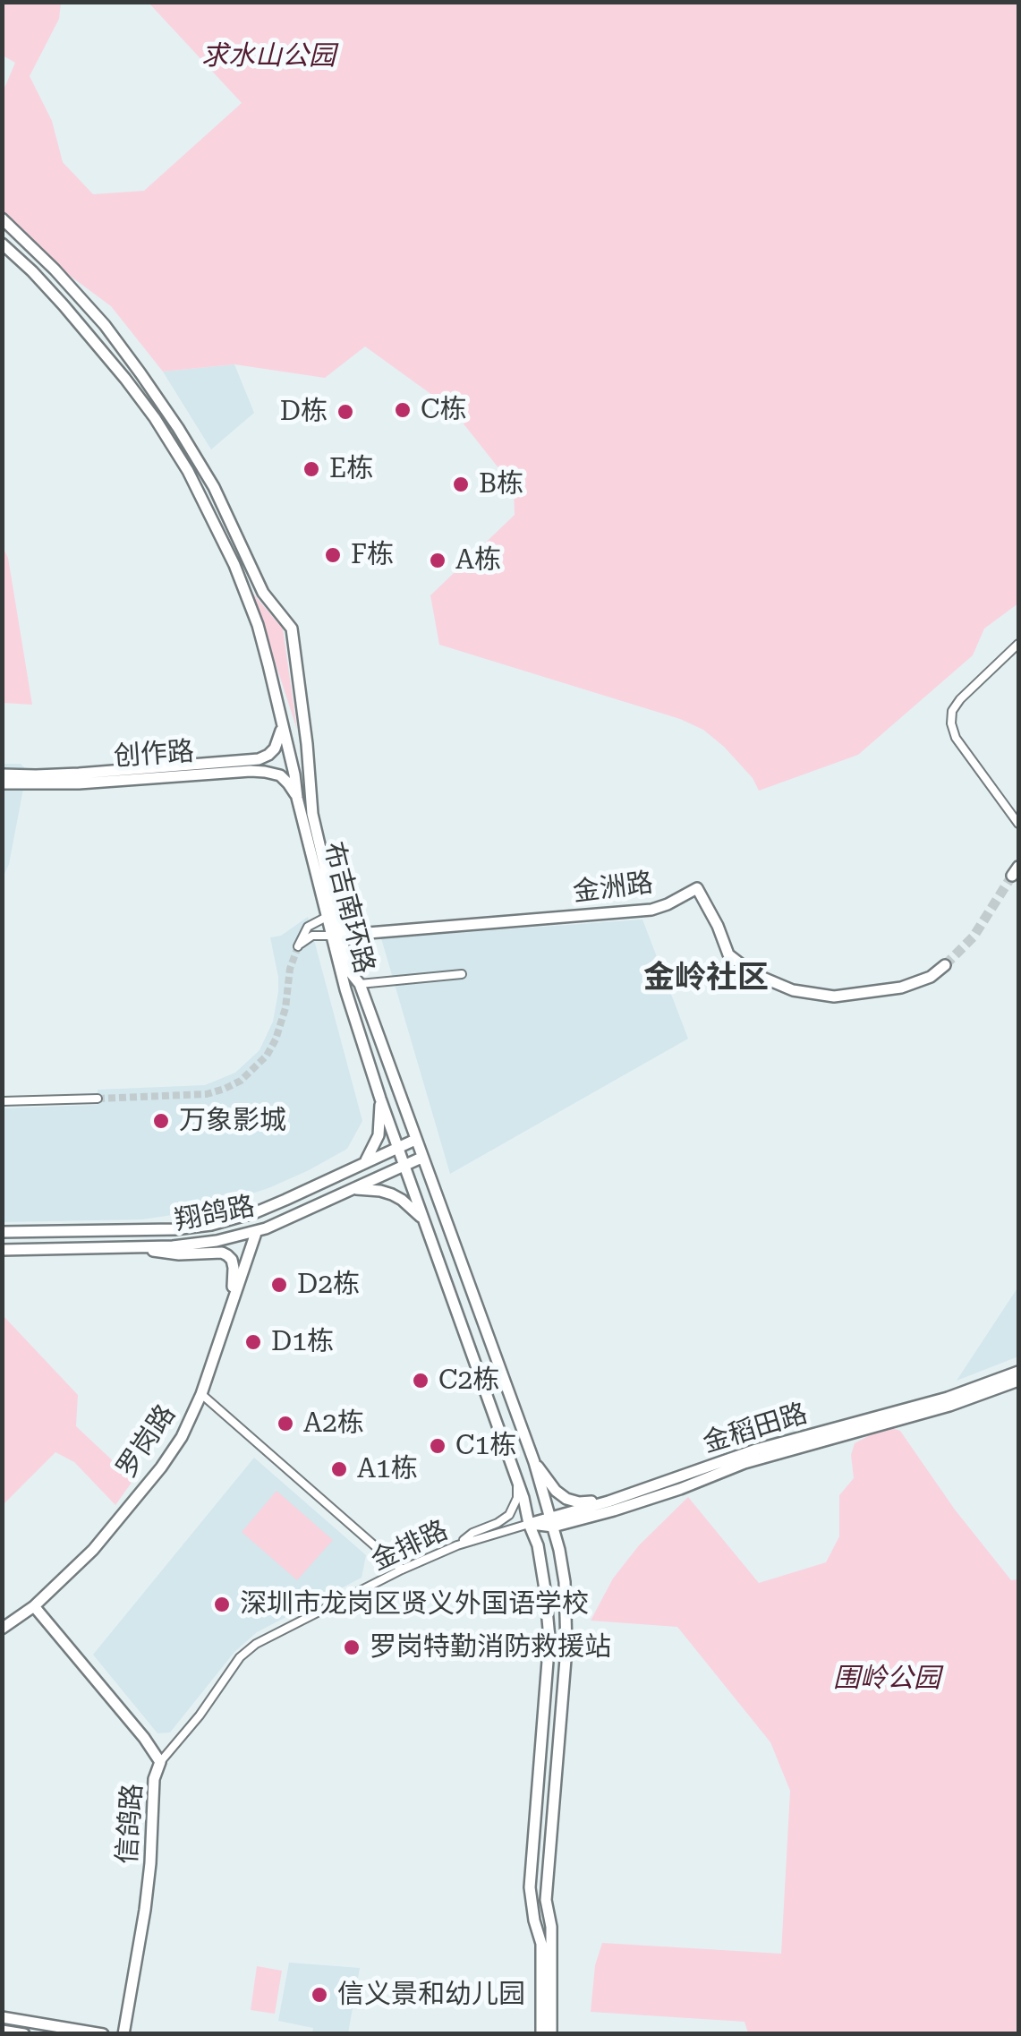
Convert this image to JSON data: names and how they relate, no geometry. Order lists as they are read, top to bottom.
{
  "streets": {
    "street": [
      "创作路",
      "金洲路",
      "布吉南环路",
      "翔鸽路",
      "金稻田路",
      "罗岗路",
      "金排路",
      "信鸽路"
    ]
  },
  "crossings": [
    ["创作路", "布吉南环路"],
    ["金洲路", "布吉南环路"],
    ["布吉南环路", "翔鸽路"],
    ["布吉南环路", "金稻田路"],
    ["布吉南环路", "金排路"],
    ["翔鸽路", "罗岗路"],
    ["金稻田路", "金排路"],
    ["罗岗路", "信鸽路"],
    ["金排路", "信鸽路"]
  ],
  "districts": ["金岭社区"],
  "parks": ["求水山公园", "围岭公园"],
  "places": [
    "C栋",
    "D栋",
    "E栋",
    "B栋",
    "F栋",
    "A栋",
    "万象影城",
    "D2栋",
    "D1栋",
    "C2栋",
    "A2栋",
    "C1栋",
    "A1栋",
    "深圳市龙岗区贤义外国语学校",
    "罗岗特勤消防救援站",
    "信义景和幼儿园"
  ]
}
